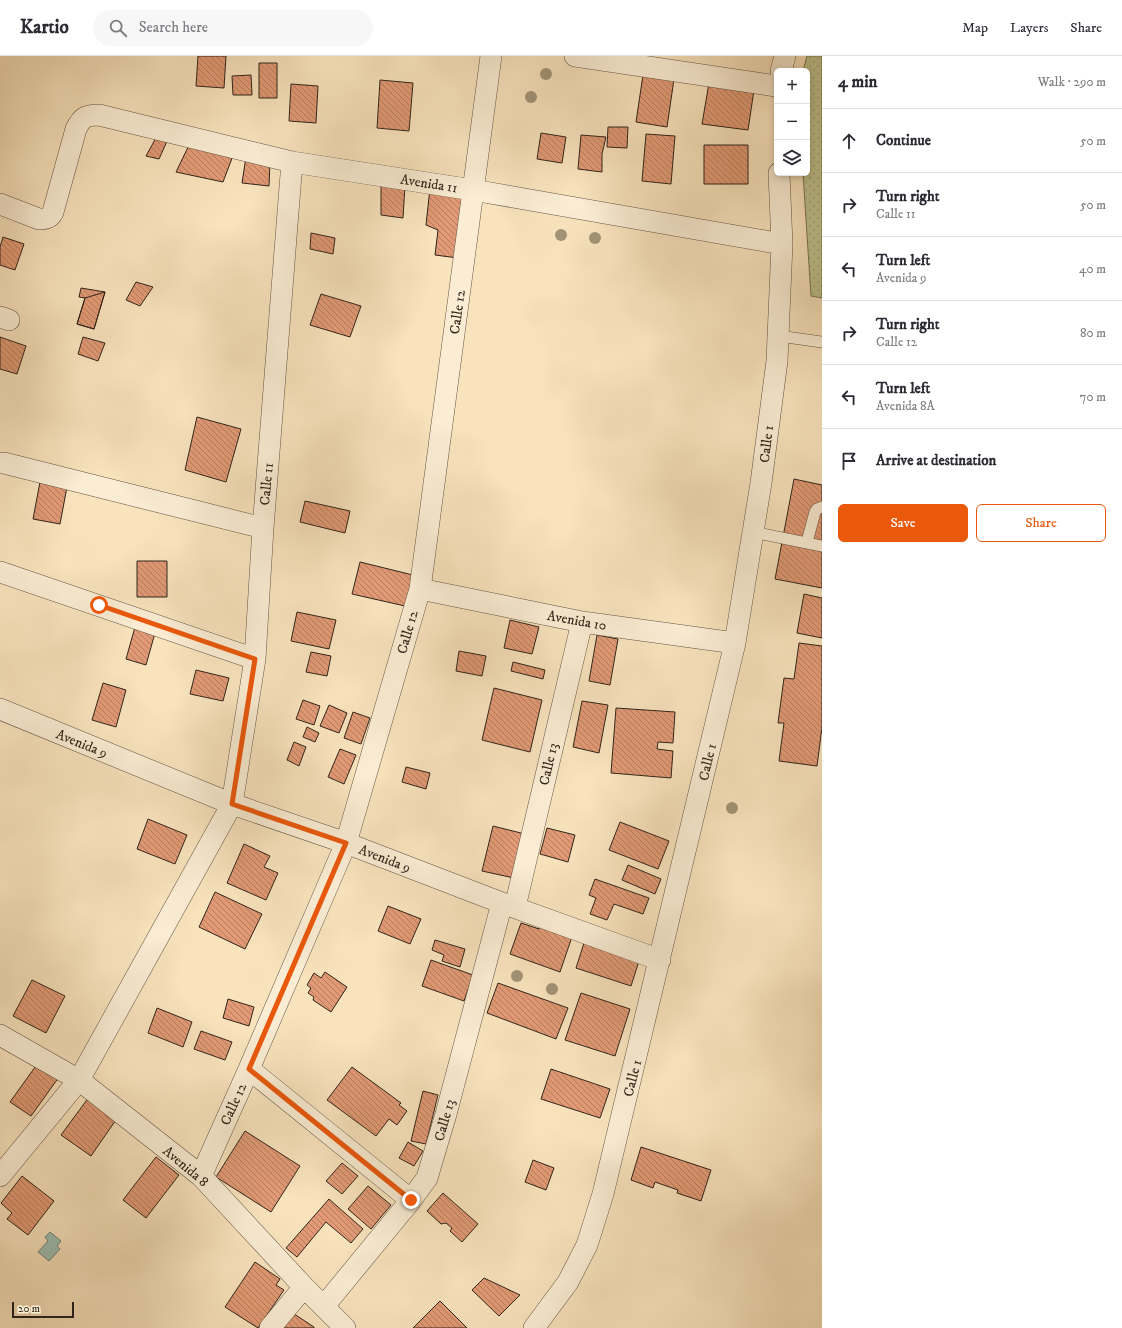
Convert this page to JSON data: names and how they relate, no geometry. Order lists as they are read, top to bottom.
{
  "streets": {
    "street": [
      "Avenida 11",
      "Calle 12",
      "Calle 1",
      "Calle 11",
      "Avenida 10",
      "Avenida 9",
      "Calle 13",
      "Avenida 8"
    ]
  },
  "crossings": [
    ["Avenida 11", "Calle 12"],
    ["Avenida 11", "Calle 1"],
    ["Avenida 11", "Calle 11"],
    ["Calle 12", "Avenida 10"],
    ["Calle 12", "Avenida 9"],
    ["Calle 12", "Avenida 8"],
    ["Calle 1", "Avenida 10"],
    ["Calle 1", "Avenida 9"],
    ["Calle 11", "Avenida 9"],
    ["Calle 11", "Avenida 8"],
    ["Avenida 10", "Calle 13"],
    ["Avenida 9", "Calle 13"],
    ["Calle 13", "Avenida 8"]
  ],
  "scale_bar": "20 m",
  "page": {
    "header": "Kartio",
    "search": "Search here",
    "nav": ["Map", "Layers", "Share"],
    "heading": ["4 min", "Walk · 290 m"],
    "map_buttons": ["+", "−"],
    "list": [
      ["Continue", "50 m"],
      ["Turn right", "Calle 11", "50 m"],
      ["Turn left", "Avenida 9", "40 m"],
      ["Turn right", "Calle 12", "80 m"],
      ["Turn left", "Avenida 8A", "70 m"],
      "Arrive at destination"
    ],
    "buttons": ["Save", "Share"],
    "scale": "20 m"
  }
}
